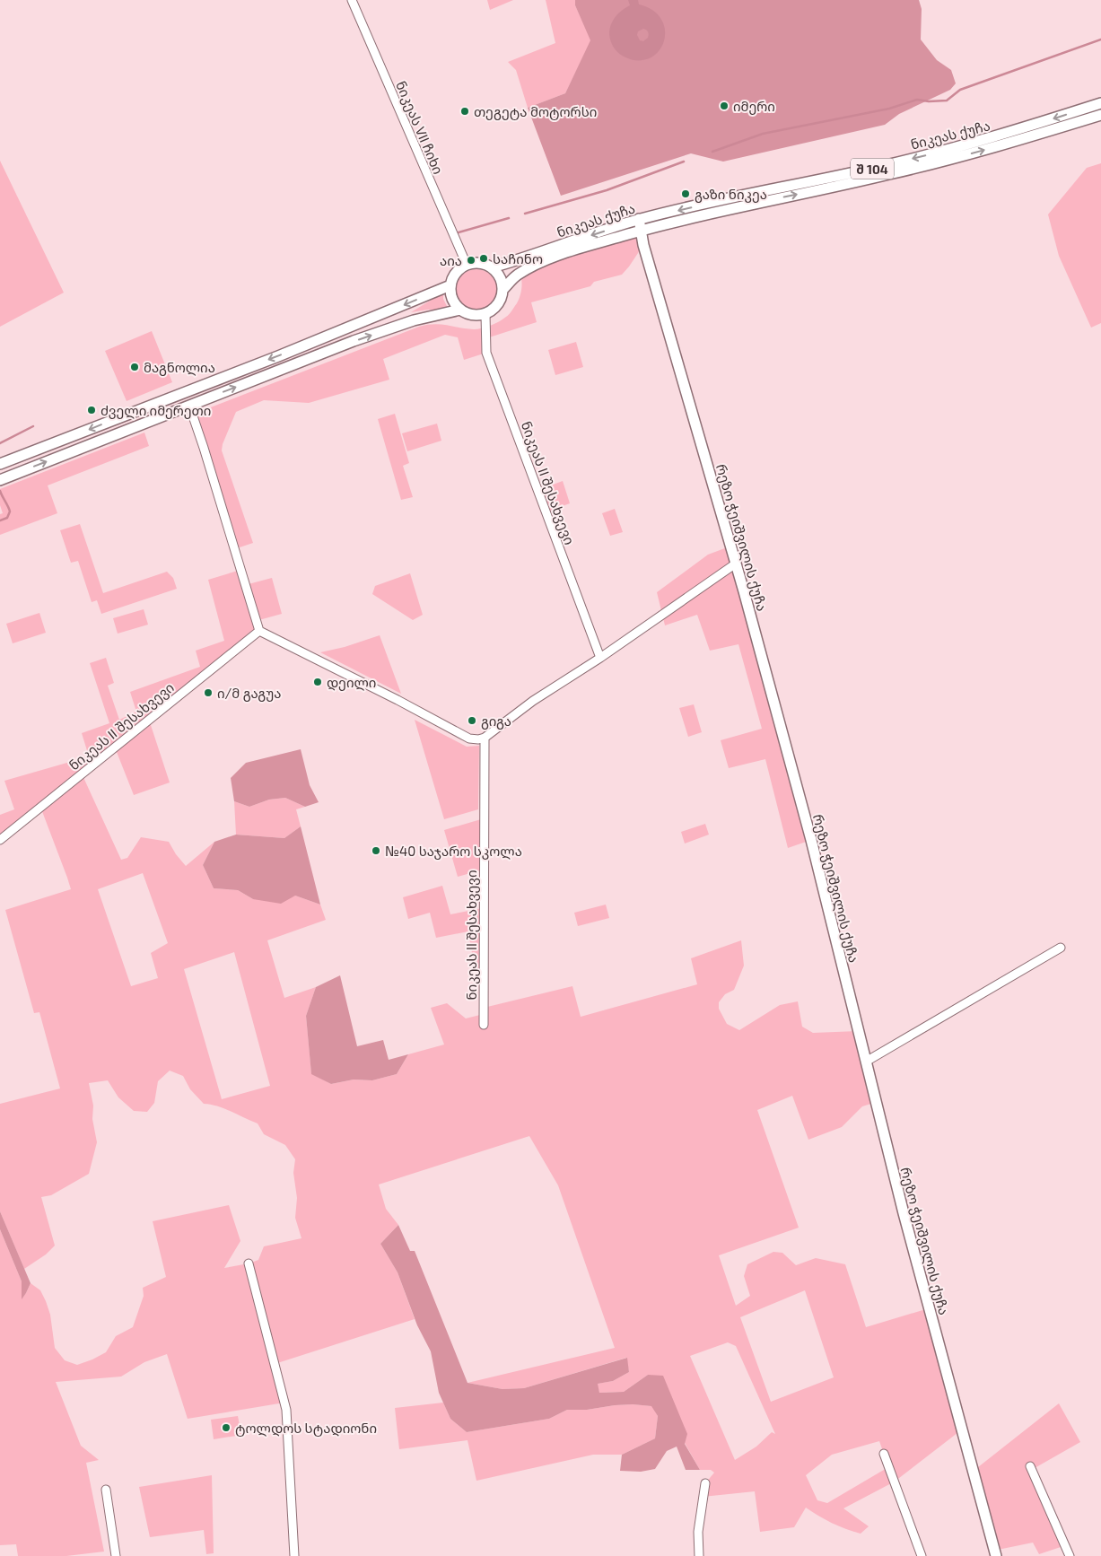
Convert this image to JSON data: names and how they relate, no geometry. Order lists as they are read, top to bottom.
{
  "streets": {
    "main road": ["ნიკეას ქუჩა", "შ 104", "რეზო ჭეიშვილის ქუჩა"],
    "street": ["ნიკეას VII ჩიხი", "ნიკეას II შესახვევი"]
  },
  "crossings": [
    ["ნიკეას VII ჩიხი", "ნიკეას ქუჩა"],
    ["ნიკეას VII ჩიხი", "ნიკეას II შესახვევი"],
    ["ნიკეას ქუჩა", "ნიკეას II შესახვევი"],
    ["ნიკეას ქუჩა", "რეზო ჭეიშვილის ქუჩა"]
  ],
  "places": [
    "იმერი",
    "თეგეტა მოტორსი",
    "გაზი ნიკეა",
    "საჩინო",
    "აია",
    "მაგნოლია",
    "ძველი იმერეთი",
    "დეილი",
    "ი/მ გაგუა",
    "გიგა",
    "№40 საჯარო სკოლა",
    "ტოლდოს სტადიონი"
  ]
}
